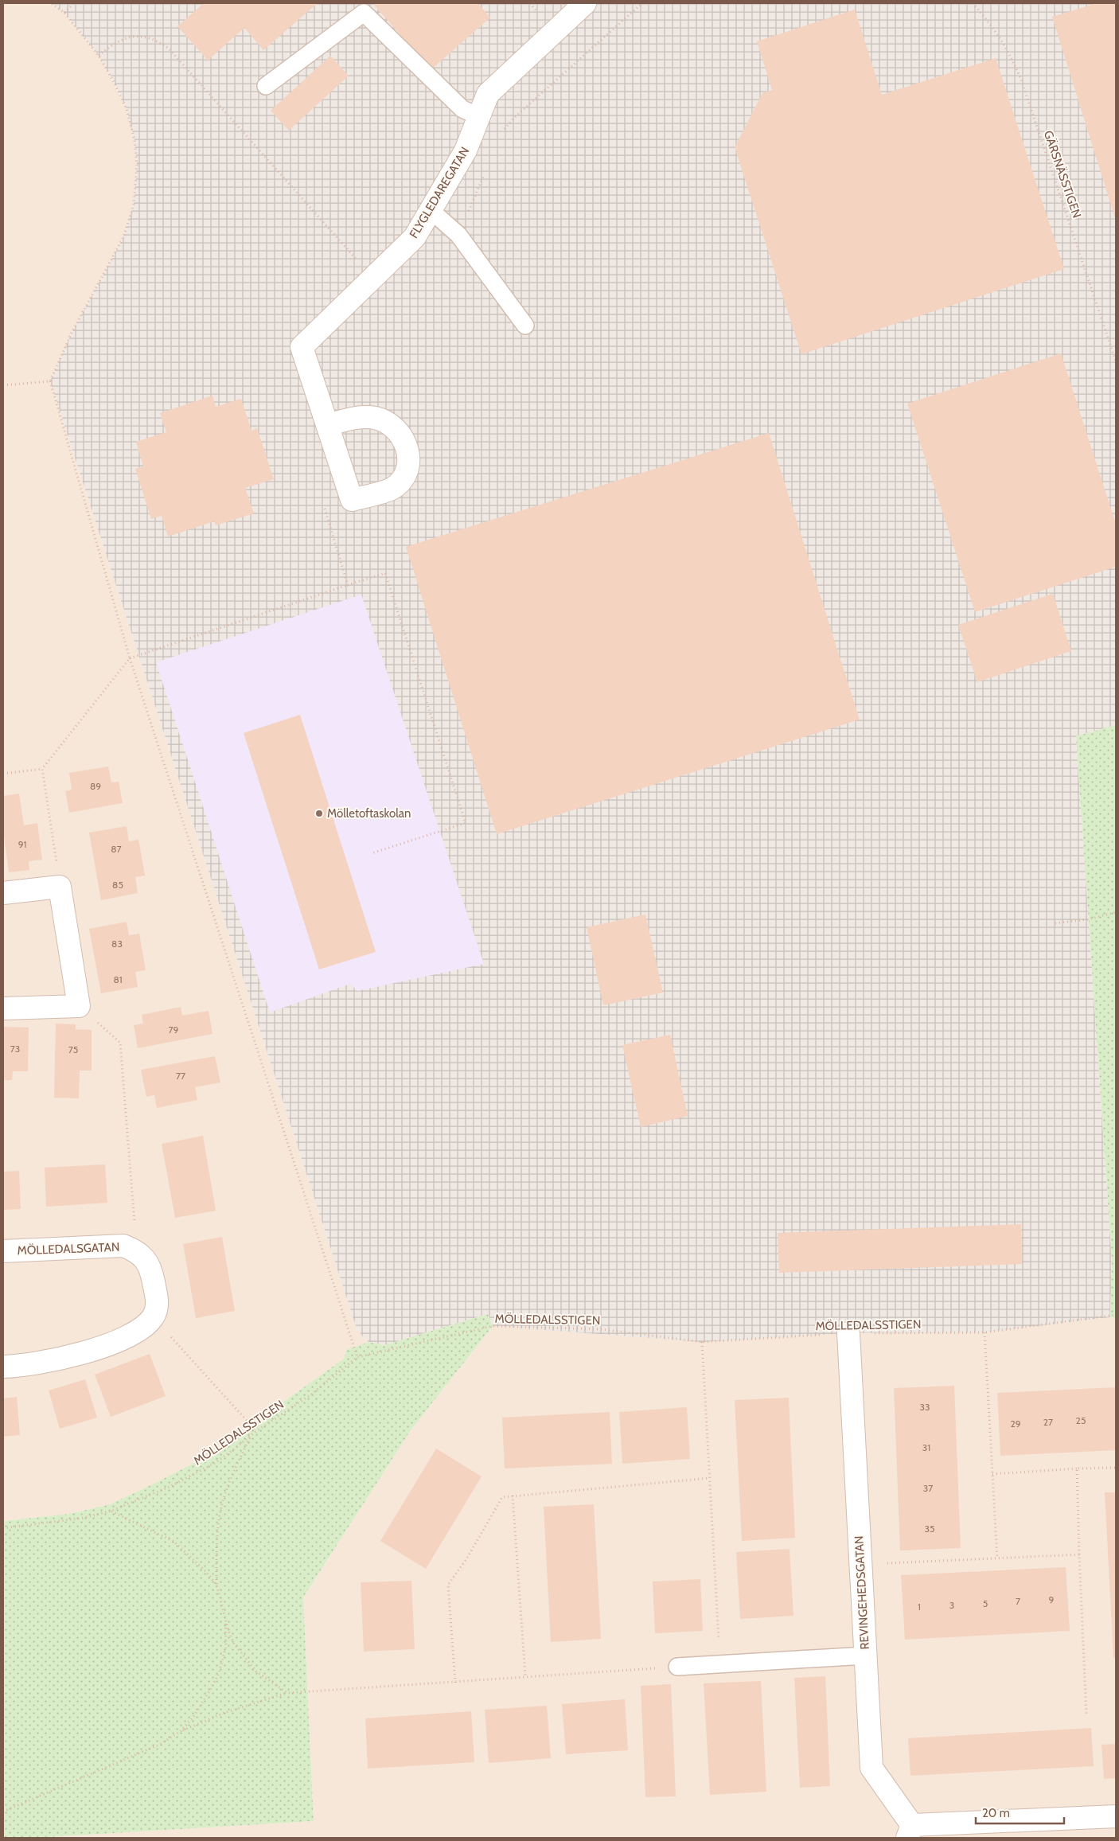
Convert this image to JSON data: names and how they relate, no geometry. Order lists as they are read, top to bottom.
{
  "streets": {
    "street": ["FLYGLEDAREGATAN", "MÖLLEDALSGATAN", "REVINGEHEDSGATAN"],
    "path": ["GÄRSNÄSSTIGEN", "MÖLLEDALSSTIGEN"]
  },
  "crossings": [
    ["MÖLLEDALSSTIGEN", "REVINGEHEDSGATAN"]
  ],
  "places": ["Mölletoftaskolan"],
  "house_numbers": [
    "89",
    "91",
    "87",
    "85",
    "83",
    "81",
    "79",
    "73",
    "75",
    "77",
    "33",
    "25",
    "27",
    "29",
    "31",
    "37",
    "35",
    "9",
    "7",
    "5",
    "3",
    "1"
  ],
  "scale_bar": "20 m"
}
